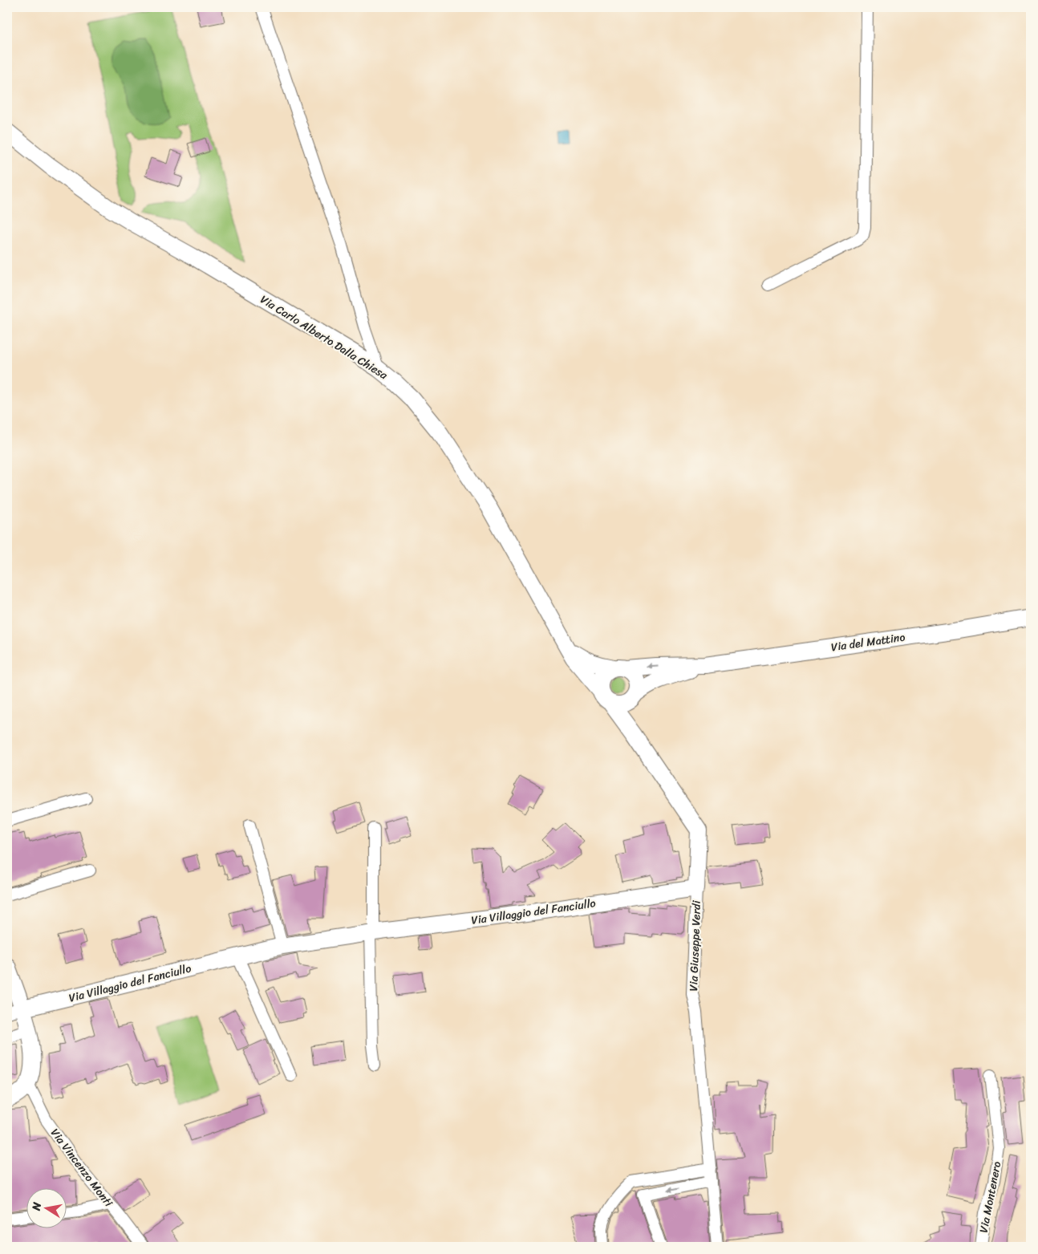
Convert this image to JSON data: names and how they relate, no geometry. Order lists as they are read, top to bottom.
{
  "streets": {
    "main road": [
      "Via Carlo Alberto Dalla Chiesa",
      "Via del Mattino",
      "Via Villaggio del Fanciullo",
      "Via Giuseppe Verdi"
    ],
    "street": ["Via Vincenzo Monti", "Via Montenero"]
  },
  "crossings": [
    ["Via Carlo Alberto Dalla Chiesa", "Via del Mattino"],
    ["Via Carlo Alberto Dalla Chiesa", "Via Giuseppe Verdi"],
    ["Via del Mattino", "Via Giuseppe Verdi"],
    ["Via Villaggio del Fanciullo", "Via Giuseppe Verdi"]
  ],
  "north": "left"
}
